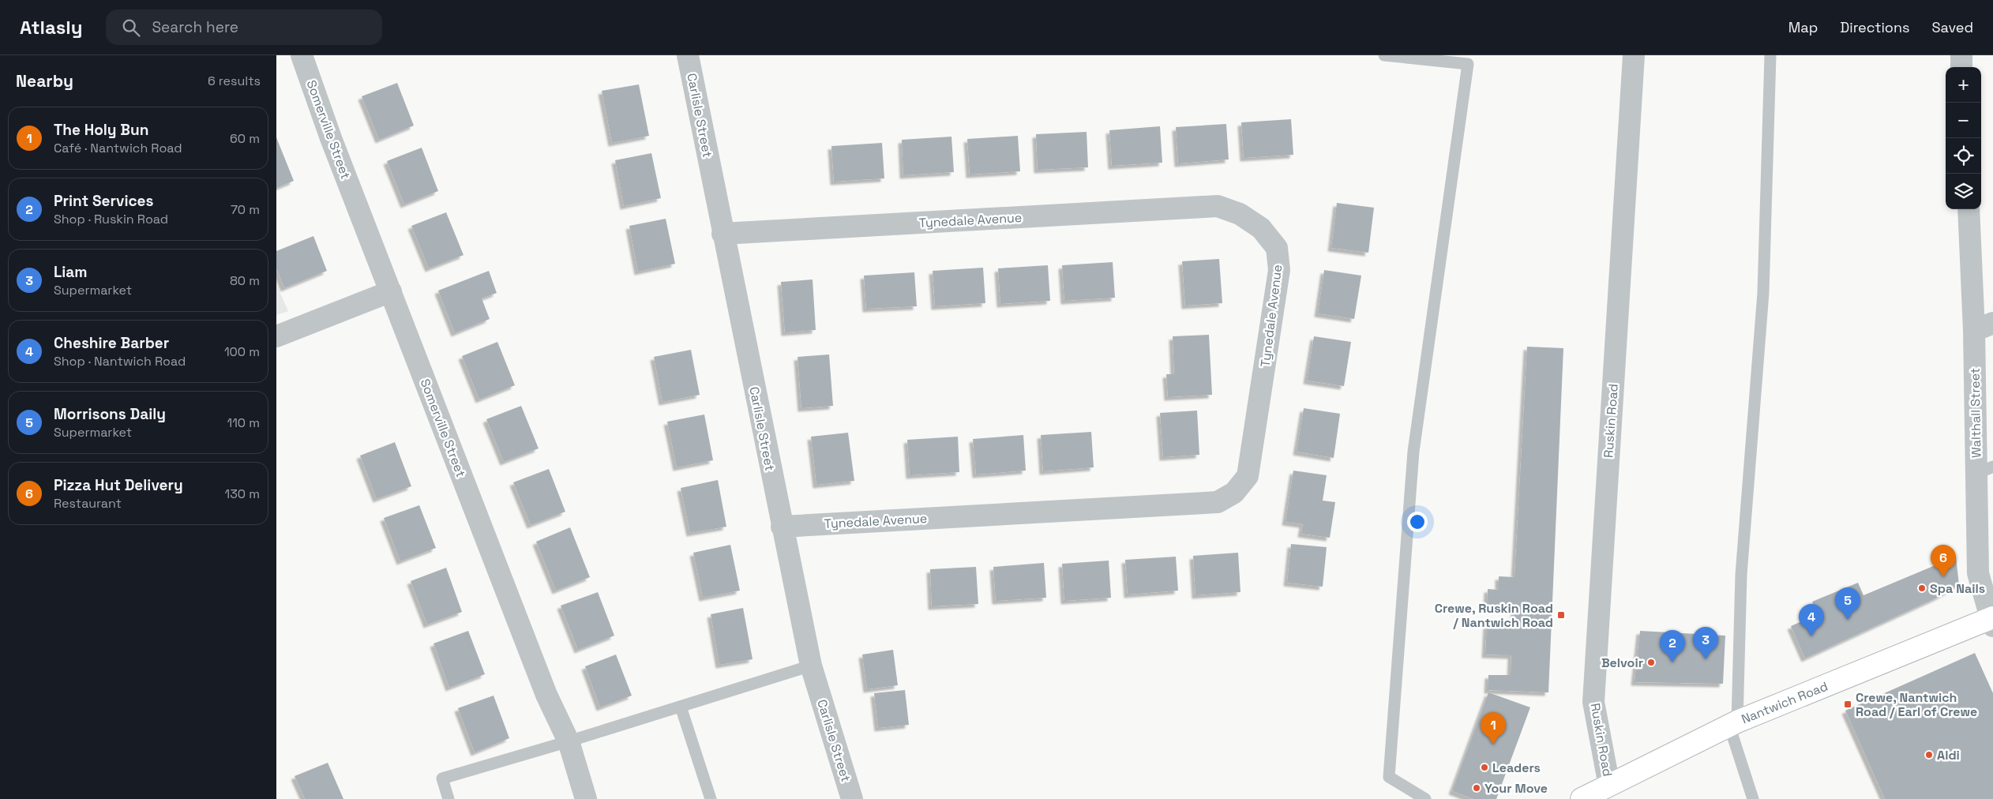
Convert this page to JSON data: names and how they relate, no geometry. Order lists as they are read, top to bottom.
{
  "streets": {
    "main road": ["Nantwich Road"],
    "street": [
      "Carlisle Street",
      "Somerville Street",
      "Tynedale Avenue",
      "Walthall Street",
      "Ruskin Road"
    ]
  },
  "crossings": [
    ["Carlisle Street", "Tynedale Avenue"],
    ["Walthall Street", "Nantwich Road"],
    ["Ruskin Road", "Nantwich Road"]
  ],
  "places": {
    "other": [
      "Spa Nails",
      "Belvoir",
      "Aldi",
      "Leaders",
      "Your Move"
    ],
    "transit": ["Crewe, Ruskin Road / Nantwich Road", "Crewe, Nantwich Road / Earl of Crewe"]
  },
  "page": {
    "header": "Atlasly",
    "search": "Search here",
    "nav": ["Map", "Directions", "Saved"],
    "heading": ["Nearby", "6 results"],
    "map_buttons": ["+", "−"],
    "list": [
      {
        "mark": "1",
        "name": "The Holy Bun",
        "note": "Café · Nantwich Road",
        "value": "60 m"
      },
      {
        "mark": "2",
        "name": "Print Services",
        "note": "Shop · Ruskin Road",
        "value": "70 m"
      },
      {
        "mark": "3",
        "name": "Liam",
        "note": "Supermarket",
        "value": "80 m"
      },
      {
        "mark": "4",
        "name": "Cheshire Barber",
        "note": "Shop · Nantwich Road",
        "value": "100 m"
      },
      {
        "mark": "5",
        "name": "Morrisons Daily",
        "note": "Supermarket",
        "value": "110 m"
      },
      {
        "mark": "6",
        "name": "Pizza Hut Delivery",
        "note": "Restaurant",
        "value": "130 m"
      }
    ],
    "pins": [
      "6",
      "5",
      "4",
      "3",
      "2",
      "1"
    ]
  }
}
